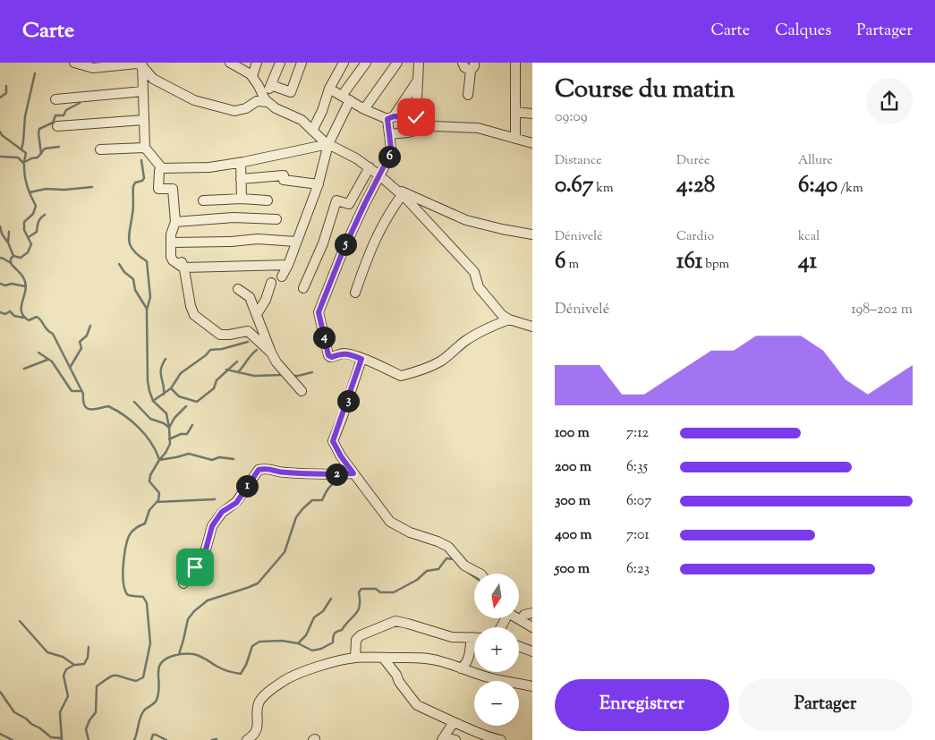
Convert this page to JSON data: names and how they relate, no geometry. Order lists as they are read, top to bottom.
{
  "north": "bottom",
  "page": {
    "header": "Carte",
    "nav": ["Carte", "Calques", "Partager"],
    "heading": ["Course du matin", "09:09"],
    "stats": [
      ["Distance", "0.67 km"],
      ["Durée", "4:28"],
      ["Allure", "6:40 /km"],
      ["Dénivelé", "6 m"],
      ["Cardio", "161 bpm"],
      ["kcal", "41"]
    ],
    "pins": [
      "6",
      "5",
      "4",
      "3",
      "2",
      "1"
    ],
    "chart": ["Dénivelé", "198–202 m"],
    "list": [
      {
        "name": "100 m",
        "note": "7:12"
      },
      {
        "name": "200 m",
        "note": "6:35"
      },
      {
        "name": "300 m",
        "note": "6:07"
      },
      {
        "name": "400 m",
        "note": "7:01"
      },
      {
        "name": "500 m",
        "note": "6:23"
      }
    ],
    "map_buttons": ["+", "−"],
    "buttons": ["Enregistrer", "Partager"]
  }
}
